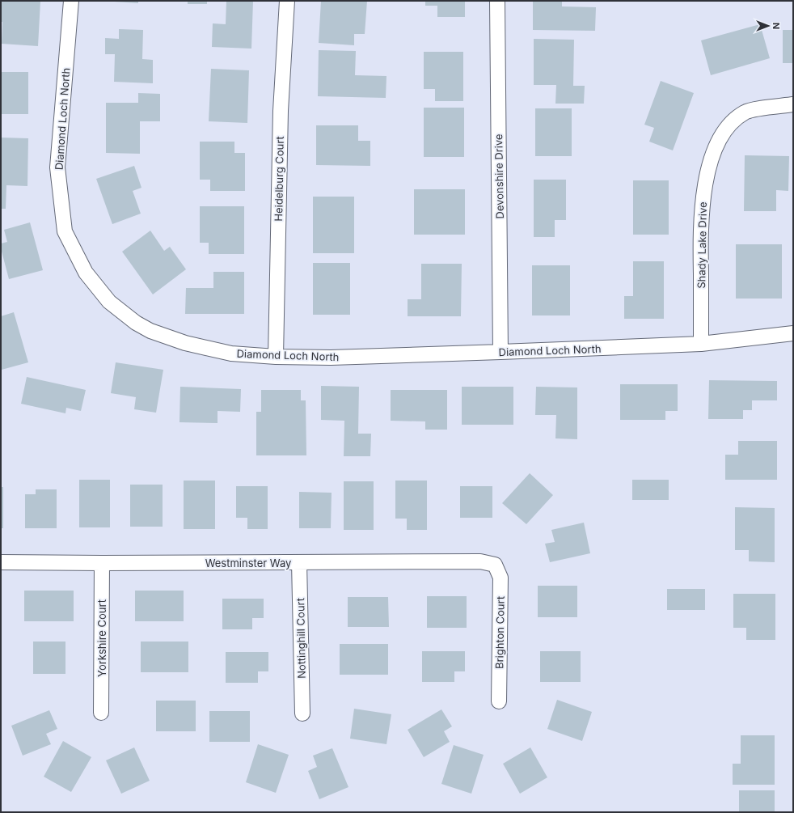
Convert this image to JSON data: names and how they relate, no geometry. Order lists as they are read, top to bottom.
{
  "streets": {
    "street": [
      "Diamond Loch North",
      "Devonshire Drive",
      "Heidelburg Court",
      "Shady Lake Drive",
      "Westminster Way",
      "Brighton Court",
      "Yorkshire Court",
      "Nottinghill Court"
    ]
  },
  "crossings": [
    ["Diamond Loch North", "Devonshire Drive"],
    ["Diamond Loch North", "Heidelburg Court"],
    ["Diamond Loch North", "Shady Lake Drive"],
    ["Westminster Way", "Brighton Court"],
    ["Westminster Way", "Yorkshire Court"],
    ["Westminster Way", "Nottinghill Court"]
  ],
  "north": "right"
}
